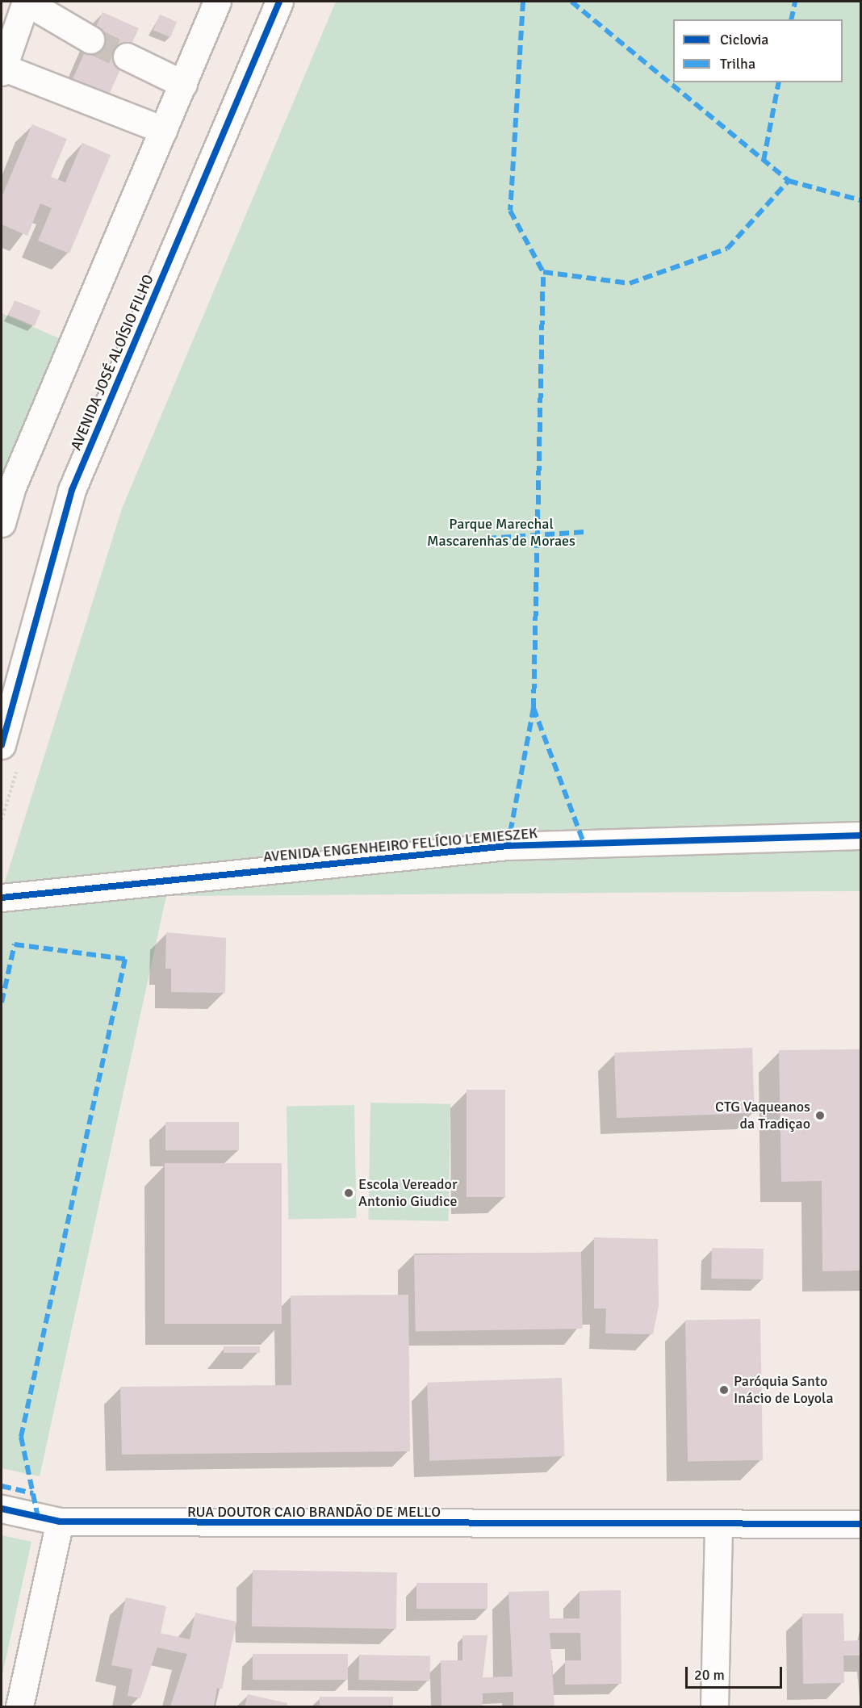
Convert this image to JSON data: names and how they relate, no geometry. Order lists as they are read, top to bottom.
{
  "streets": {
    "street": ["AVENIDA JOSÉ ALOÍSIO FILHO", "AVENIDA ENGENHEIRO FELÍCIO LEMIESZEK", "RUA DOUTOR CAIO BRANDÃO DE MELLO"]
  },
  "parks": ["Parque Marechal Mascarenhas de Moraes"],
  "places": ["CTG Vaqueanos da Tradiçao", "Escola Vereador Antonio Giudice", "Paróquia Santo Inácio de Loyola"],
  "legend": ["Ciclovia", "Trilha"],
  "scale_bar": "20 m"
}
